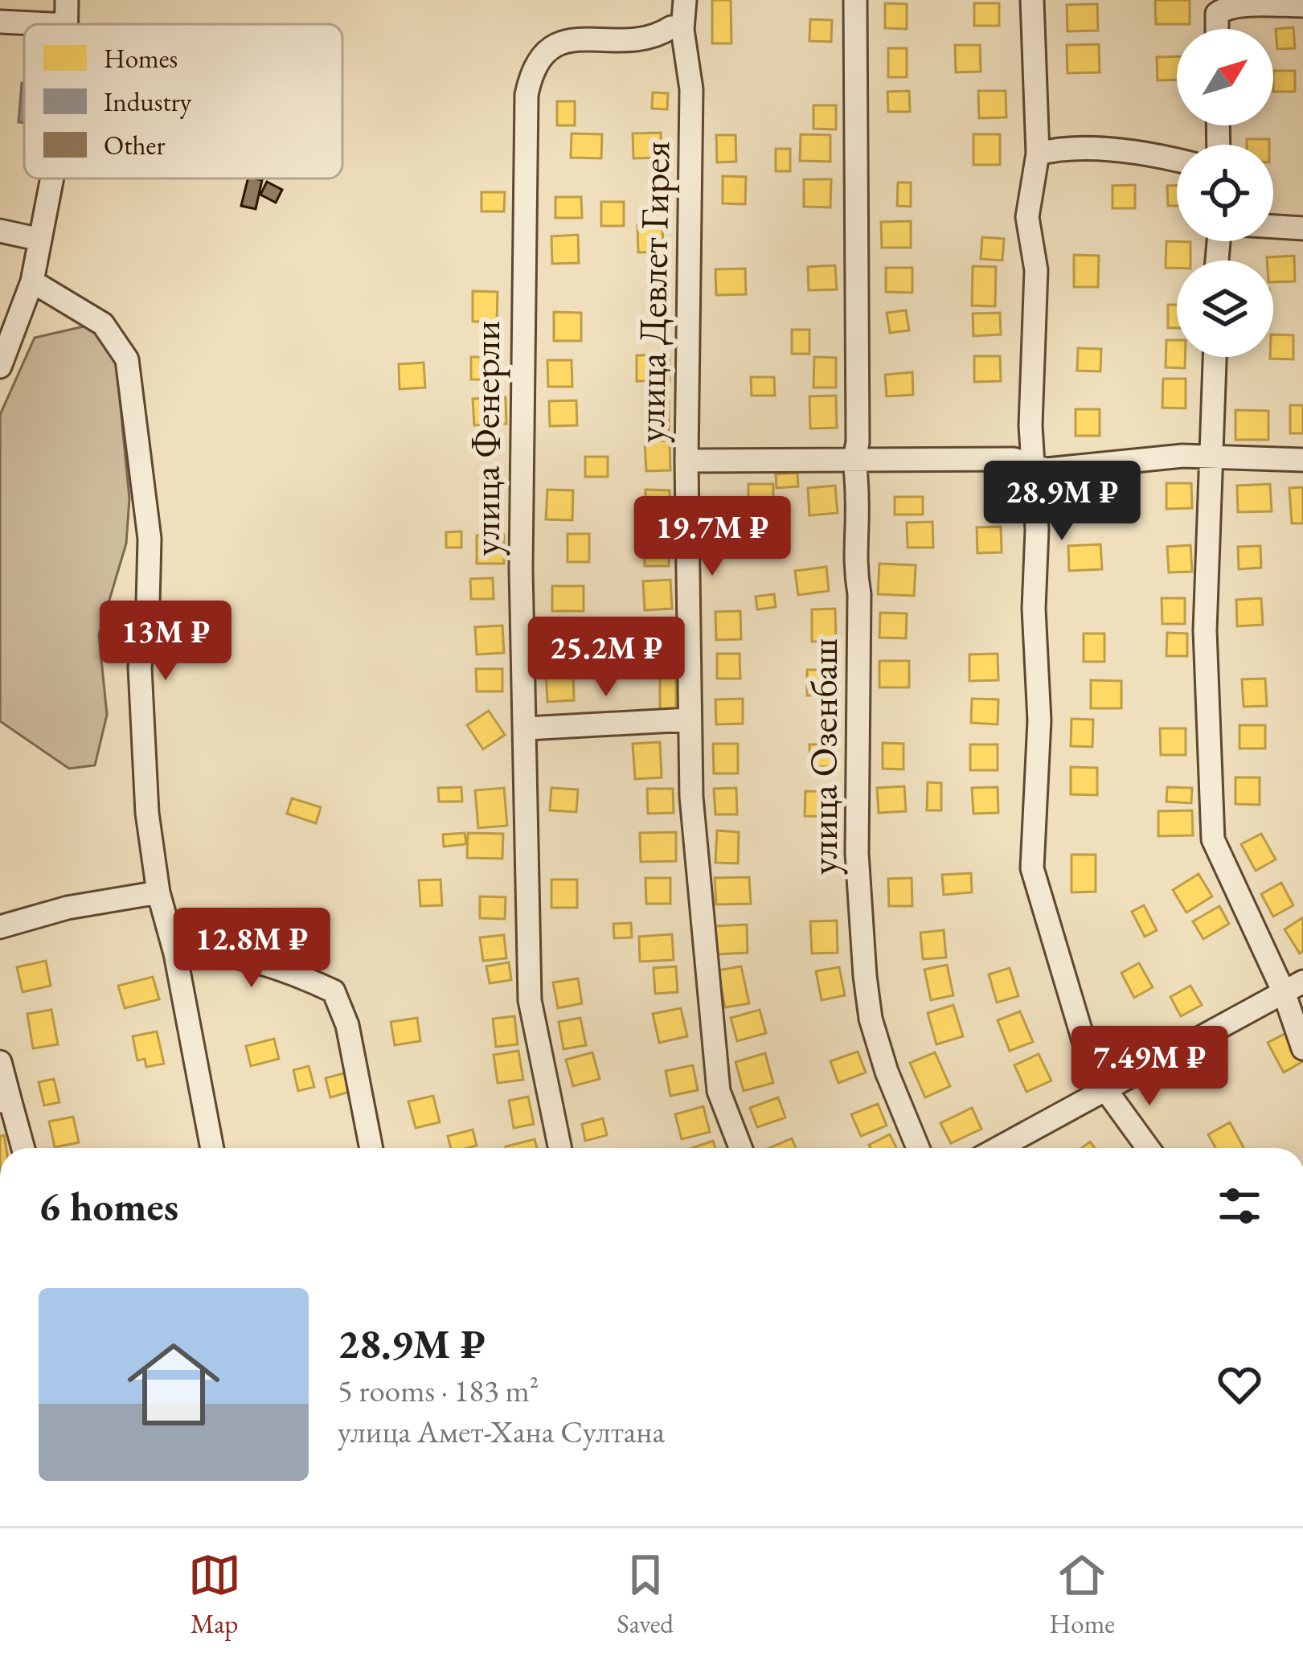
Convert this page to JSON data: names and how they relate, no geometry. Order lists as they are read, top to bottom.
{
  "streets": {
    "street": ["улица Девлет Гирея", "улица Фенерли", "улица Озенбаш"]
  },
  "crossings": [
    ["улица Девлет Гирея", "улица Фенерли"]
  ],
  "legend": ["Homes", "Industry", "Other"],
  "north": "top right",
  "page": {
    "price": [
      "28.9M ₽",
      "19.7M ₽",
      "13M ₽",
      "25.2M ₽",
      "12.8M ₽",
      "7.49M ₽"
    ],
    "heading": "6 homes",
    "list": [
      {
        "name": "28.9M ₽",
        "note": "5 rooms · 183 m² · улица Амет-Хана Султана"
      }
    ],
    "tabs": ["Map", "Saved", "Home"]
  }
}
